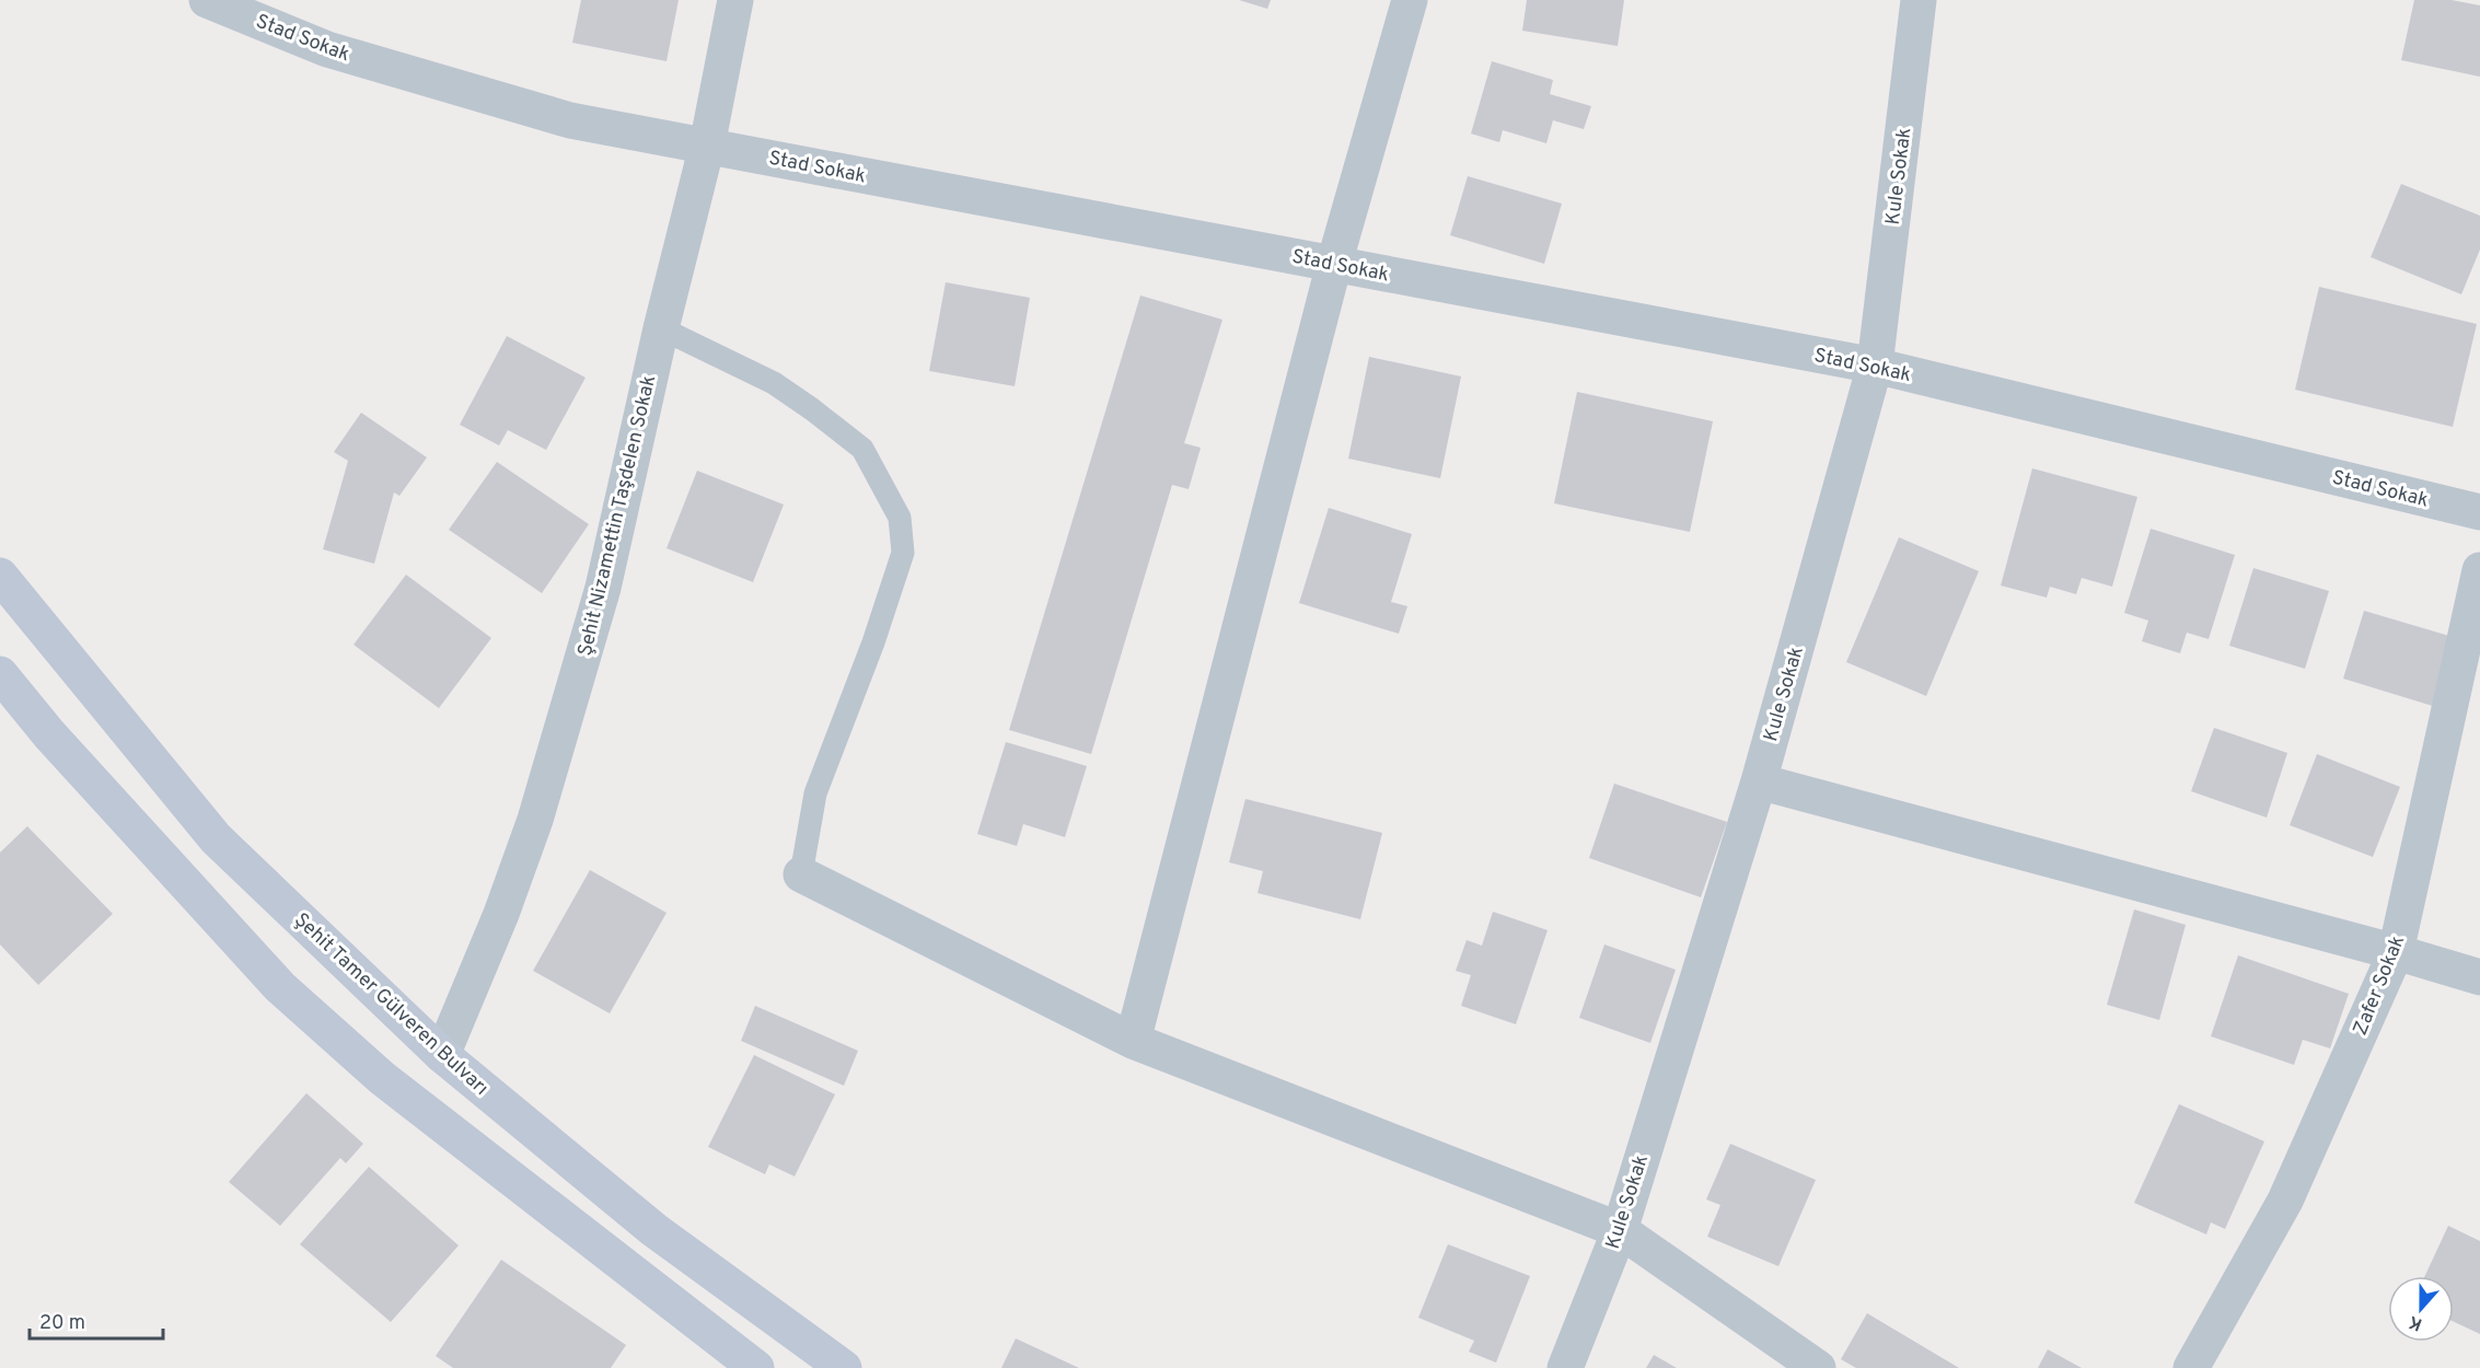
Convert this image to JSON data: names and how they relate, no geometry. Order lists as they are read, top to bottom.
{
  "streets": {
    "main road": ["Şehit Tamer Gülveren Bulvarı"],
    "street": [
      "Stad Sokak",
      "Kule Sokak",
      "Şehit Nizamettin Taşdelen Sokak",
      "Zafer Sokak"
    ]
  },
  "crossings": [
    ["Stad Sokak", "Kule Sokak"],
    ["Stad Sokak", "Şehit Nizamettin Taşdelen Sokak"],
    ["Şehit Nizamettin Taşdelen Sokak", "Şehit Tamer Gülveren Bulvarı"]
  ],
  "scale_bar": "20 m",
  "north": "bottom"
}
